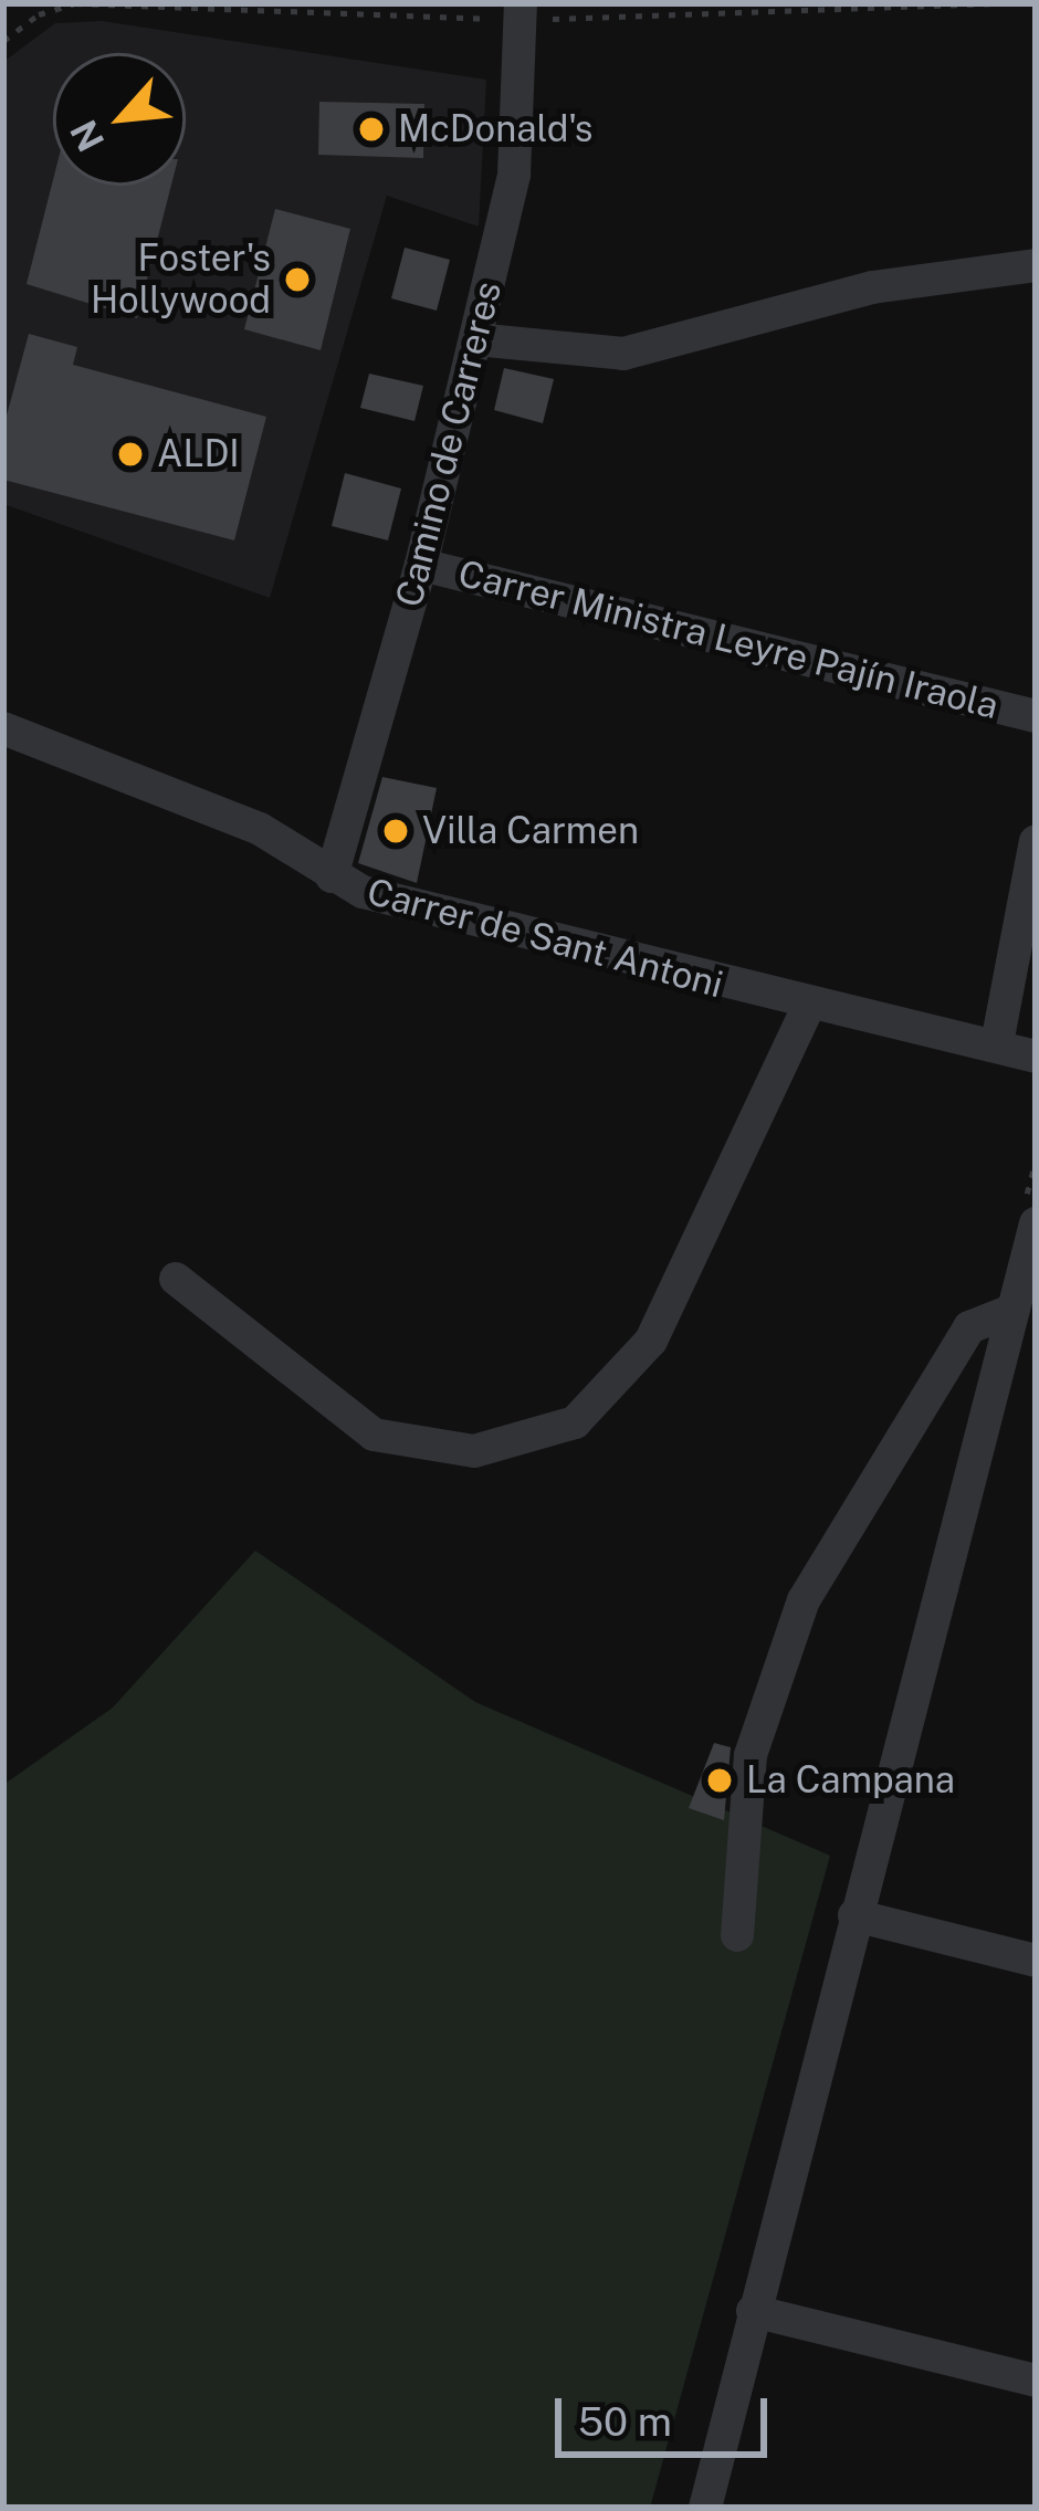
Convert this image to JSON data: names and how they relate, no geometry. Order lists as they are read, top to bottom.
{
  "streets": {
    "street": ["Camino de Carreres", "Carrer Ministra Leyre Pajín Iraola", "Carrer de Sant Antoni"]
  },
  "crossings": [
    ["Camino de Carreres", "Carrer Ministra Leyre Pajín Iraola"],
    ["Camino de Carreres", "Carrer de Sant Antoni"]
  ],
  "places": [
    "McDonald's",
    "Foster's Hollywood",
    "ALDI",
    "Villa Carmen",
    "La Campana"
  ],
  "scale_bar": "50 m",
  "north": "bottom left"
}
